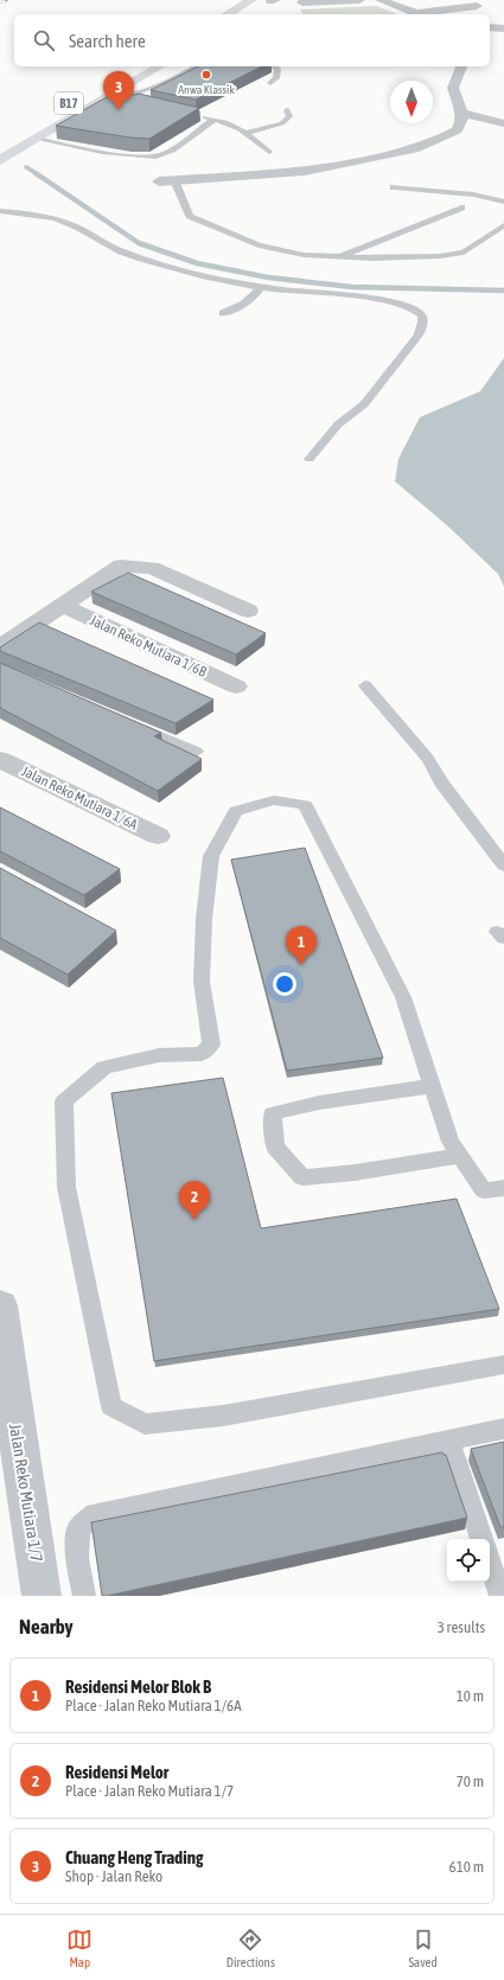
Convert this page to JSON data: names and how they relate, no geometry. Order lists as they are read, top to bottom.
{
  "streets": {
    "main road": ["B17"],
    "street": ["Jalan Reko Mutiara 1/6B", "Jalan Reko Mutiara 1/6A", "Jalan Reko Mutiara 1/7"]
  },
  "places": ["Anwa Klassik"],
  "north": "bottom",
  "page": {
    "search": "Search here",
    "pins": ["3", "1", "2"],
    "heading": ["Nearby", "3 results"],
    "list": [
      {
        "mark": "1",
        "name": "Residensi Melor Blok B",
        "note": "Place · Jalan Reko Mutiara 1/6A",
        "value": "10 m"
      },
      {
        "mark": "2",
        "name": "Residensi Melor",
        "note": "Place · Jalan Reko Mutiara 1/7",
        "value": "70 m"
      },
      {
        "mark": "3",
        "name": "Chuang Heng Trading",
        "note": "Shop · Jalan Reko",
        "value": "610 m"
      }
    ],
    "nav": ["Map", "Directions", "Saved"]
  }
}
